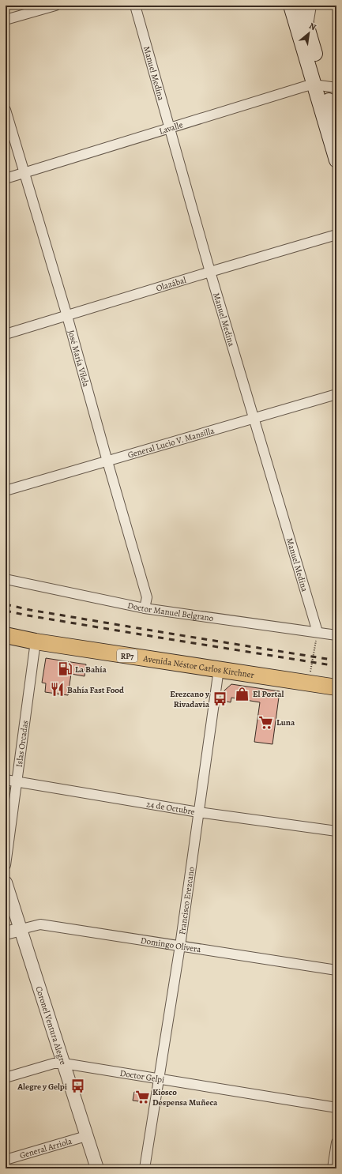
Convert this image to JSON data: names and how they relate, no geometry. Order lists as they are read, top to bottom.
{
  "streets": {
    "main road": ["RP7", "Avenida Néstor Carlos Kirchner"],
    "street": [
      "Manuel Medina",
      "Lavalle",
      "Olazábal",
      "José María Vilela",
      "General Lucio V. Mansilla",
      "Doctor Manuel Belgrano",
      "Islas Orcadas",
      "24 de Octubre",
      "Francisco Erezcano",
      "Domingo Olivera",
      "Coronel Ventura Alegre",
      "Doctor Gelpi",
      "General Arriola"
    ]
  },
  "crossings": [
    ["Manuel Medina", "Lavalle"],
    ["Manuel Medina", "Olazábal"],
    ["Manuel Medina", "General Lucio V. Mansilla"],
    ["Manuel Medina", "Doctor Manuel Belgrano"],
    ["Lavalle", "José María Vilela"],
    ["Olazábal", "José María Vilela"],
    ["José María Vilela", "General Lucio V. Mansilla"],
    ["José María Vilela", "Doctor Manuel Belgrano"],
    ["Avenida Néstor Carlos Kirchner", "Islas Orcadas"],
    ["Avenida Néstor Carlos Kirchner", "Francisco Erezcano"],
    ["Islas Orcadas", "24 de Octubre"],
    ["24 de Octubre", "Francisco Erezcano"],
    ["Francisco Erezcano", "Domingo Olivera"],
    ["Francisco Erezcano", "Doctor Gelpi"],
    ["Domingo Olivera", "Coronel Ventura Alegre"],
    ["Coronel Ventura Alegre", "Doctor Gelpi"],
    ["Coronel Ventura Alegre", "General Arriola"]
  ],
  "places": {
    "fuel station": ["La Bahía"],
    "restaurant": ["Bahía Fast Food"],
    "shop": ["El Portal"],
    "bus stop": ["Erezcano y Rivadavia", "Alegre y Gelpi"],
    "supermarket": ["Luna", "Kiosco Despensa Muñeca"]
  },
  "north": "top right"
}
